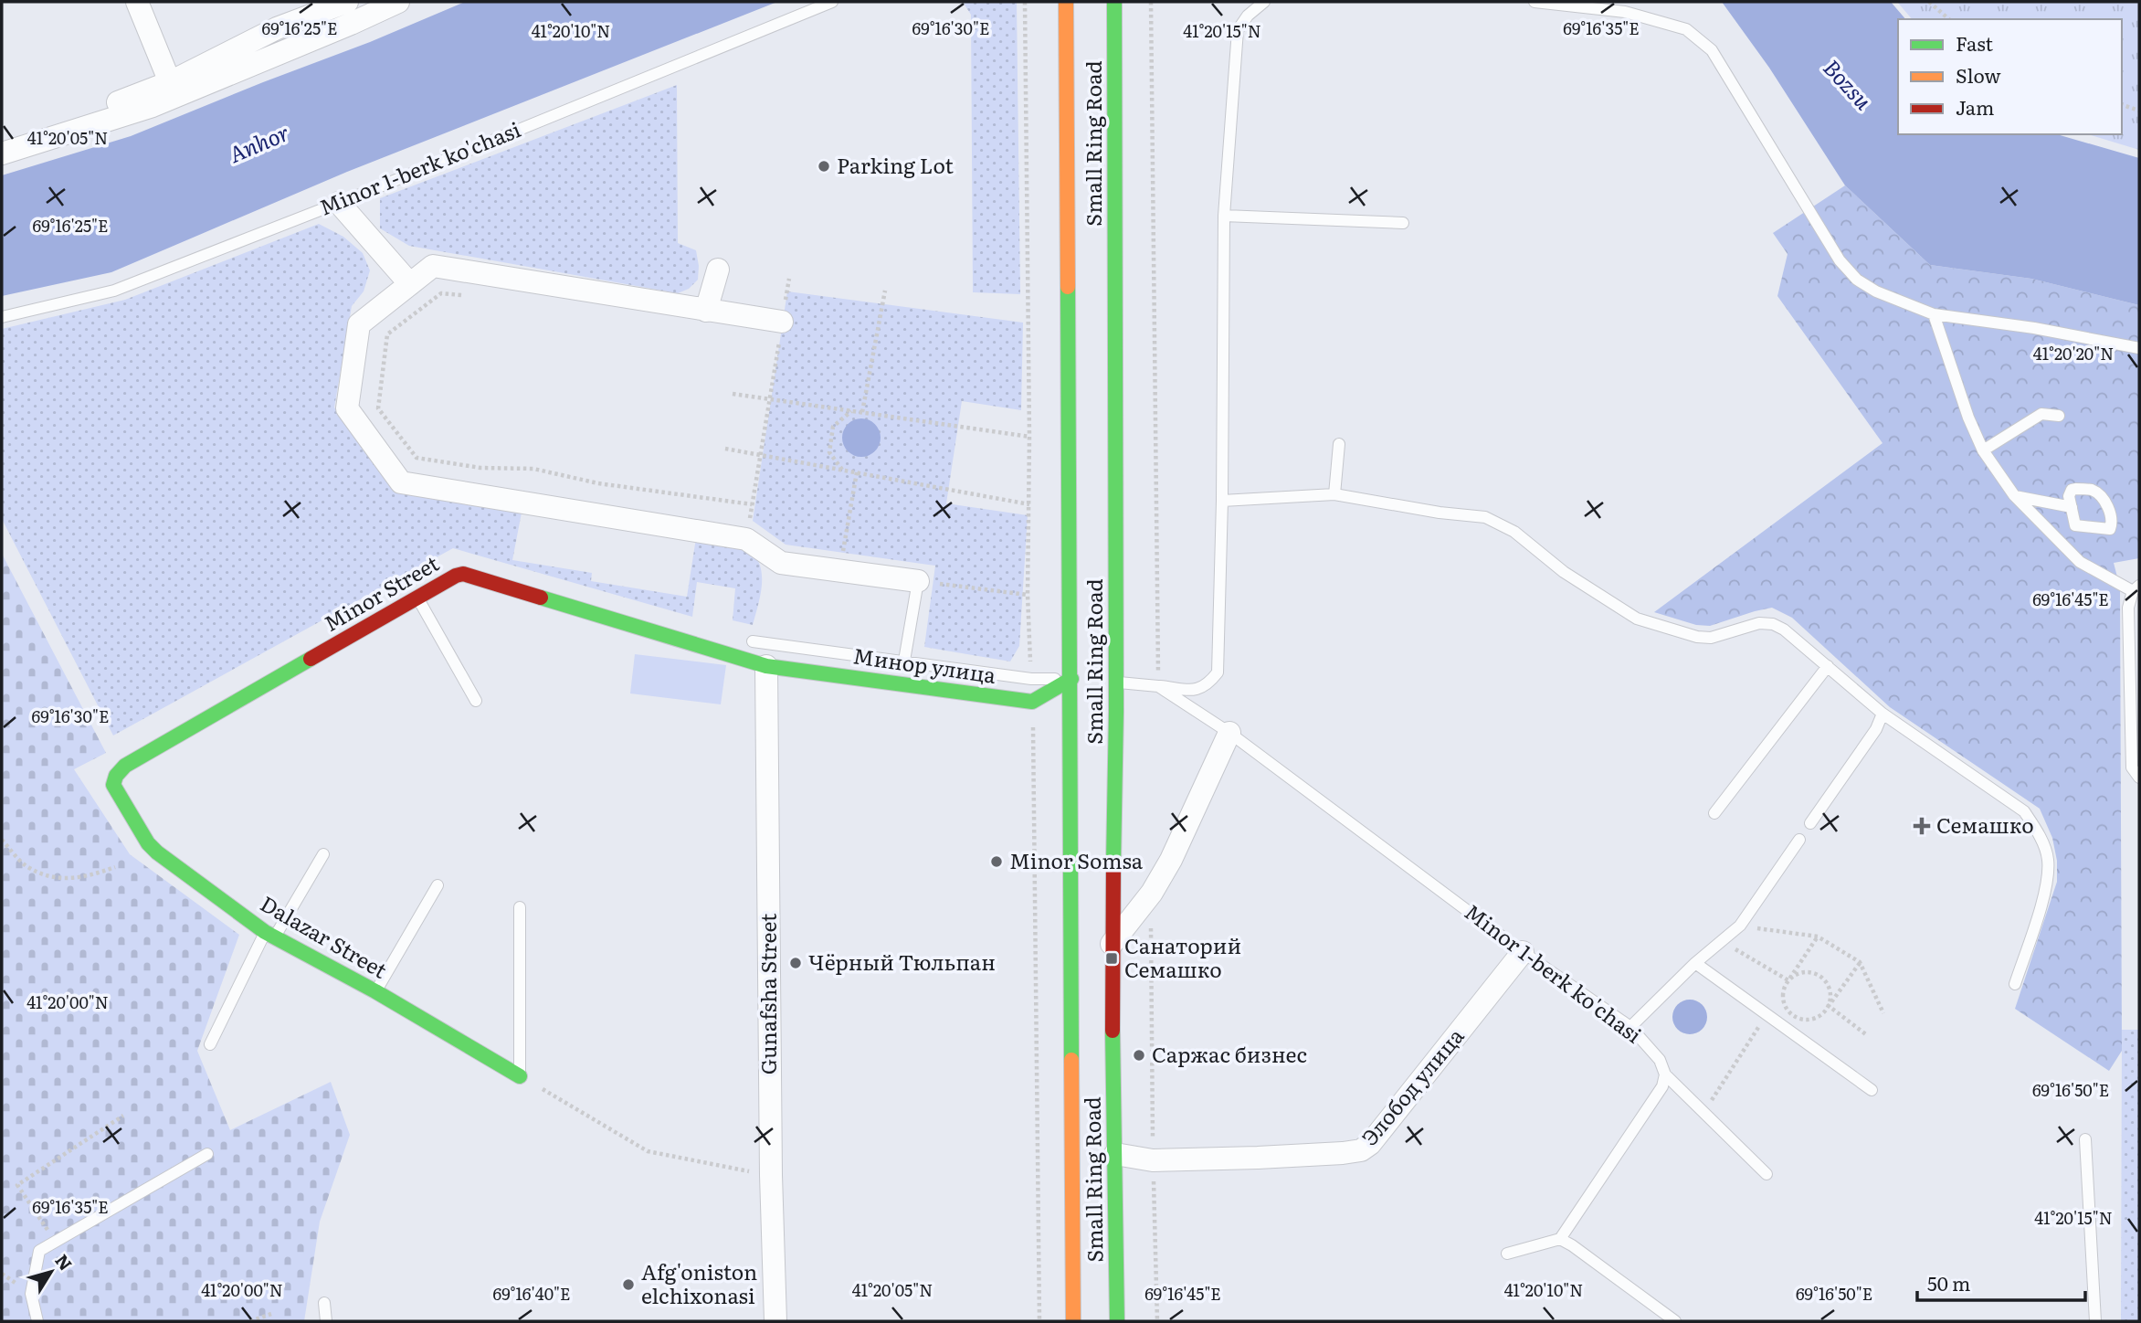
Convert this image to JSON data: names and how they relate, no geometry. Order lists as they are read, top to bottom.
{
  "streets": {
    "main road": [
      "Small Ring Road",
      "Minor Street",
      "Минор улица",
      "Dalazar Street"
    ],
    "street": ["Gunafsha Street", "Элобод улица"],
    "lane": ["Minor 1-berk ko'chasi"]
  },
  "crossings": [
    ["Small Ring Road", "Minor 1-berk ko'chasi"],
    ["Small Ring Road", "Минор улица"],
    ["Small Ring Road", "Элобод улица"],
    ["Minor 1-berk ko'chasi", "Элобод улица"],
    ["Minor Street", "Минор улица"],
    ["Minor Street", "Dalazar Street"],
    ["Minor Street", "Gunafsha Street"],
    ["Минор улица", "Gunafsha Street"]
  ],
  "water": ["Bozsu", "Anhor"],
  "places": {
    "other": [
      "Parking Lot",
      "Minor Somsa",
      "Чёрный Тюльпан",
      "Саржас бизнес",
      "Afg'oniston elchixonasi"
    ],
    "health": ["Семашко"],
    "transit": ["Санаторий Семашко"]
  },
  "legend": ["Fast", "Slow", "Jam"],
  "scale_bar": "50 m",
  "north": "top right",
  "coordinates": [
    "69°16'25\"E",
    "69°16'30\"E",
    "69°16'35\"E",
    "41°20'10\"N",
    "41°20'15\"N",
    "41°20'05\"N",
    "41°20'20\"N",
    "69°16'45\"E",
    "41°20'00\"N",
    "69°16'50\"E",
    "69°16'40\"E"
  ]
}
